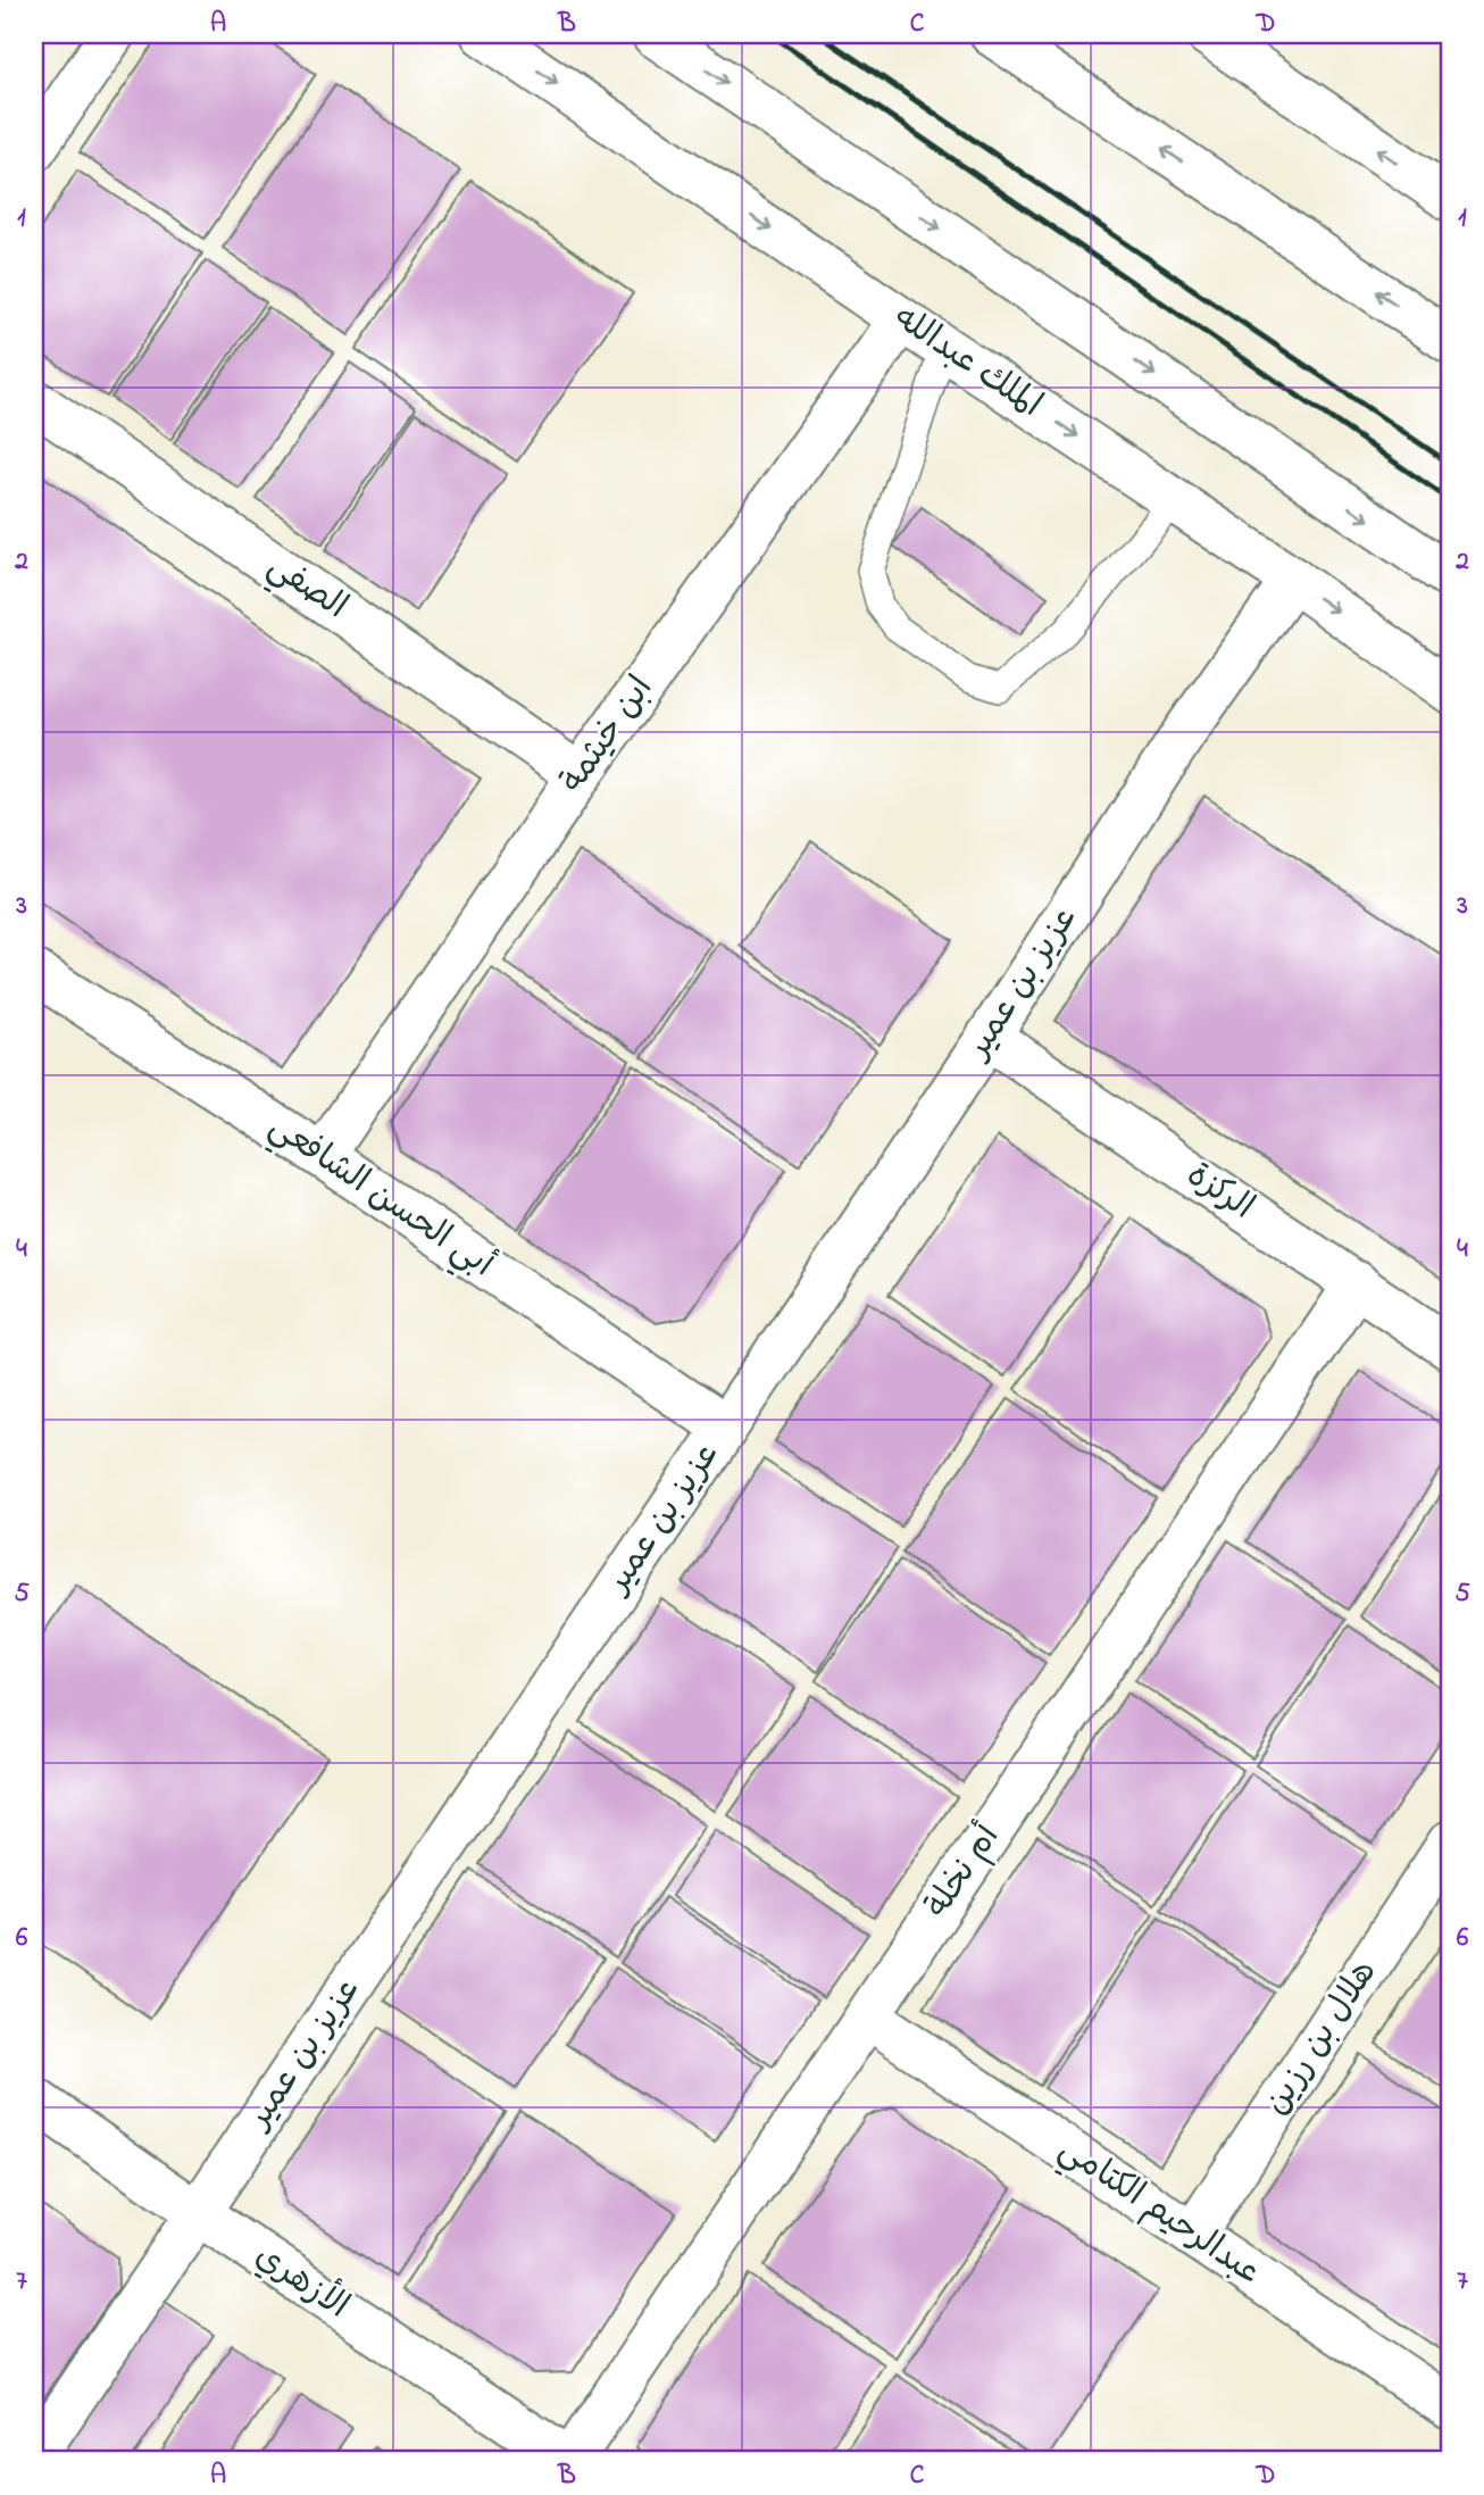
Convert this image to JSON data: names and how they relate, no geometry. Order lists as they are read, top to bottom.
{
  "streets": {
    "main road": [
      "الملك عبدالله",
      "الصفي",
      "ابن خيثمة",
      "عزيز بن عمير",
      "الركزة",
      "أبي الحسن الشافعي",
      "أم نخلة",
      "هلال بن رزين",
      "عبدالرحيم الكتامي",
      "الأزهري"
    ]
  },
  "crossings": [
    ["الملك عبدالله", "ابن خيثمة"],
    ["الملك عبدالله", "عزيز بن عمير"],
    ["الصفي", "ابن خيثمة"],
    ["ابن خيثمة", "أبي الحسن الشافعي"],
    ["عزيز بن عمير", "الركزة"],
    ["عزيز بن عمير", "أبي الحسن الشافعي"],
    ["عزيز بن عمير", "الأزهري"],
    ["الركزة", "أم نخلة"],
    ["أم نخلة", "عبدالرحيم الكتامي"],
    ["أم نخلة", "الأزهري"],
    ["هلال بن رزين", "عبدالرحيم الكتامي"]
  ],
  "grid": {
    "columns": [
      "A",
      "B",
      "C",
      "D"
    ],
    "rows": [
      "1",
      "2",
      "3",
      "4",
      "5",
      "6",
      "7"
    ]
  }
}
